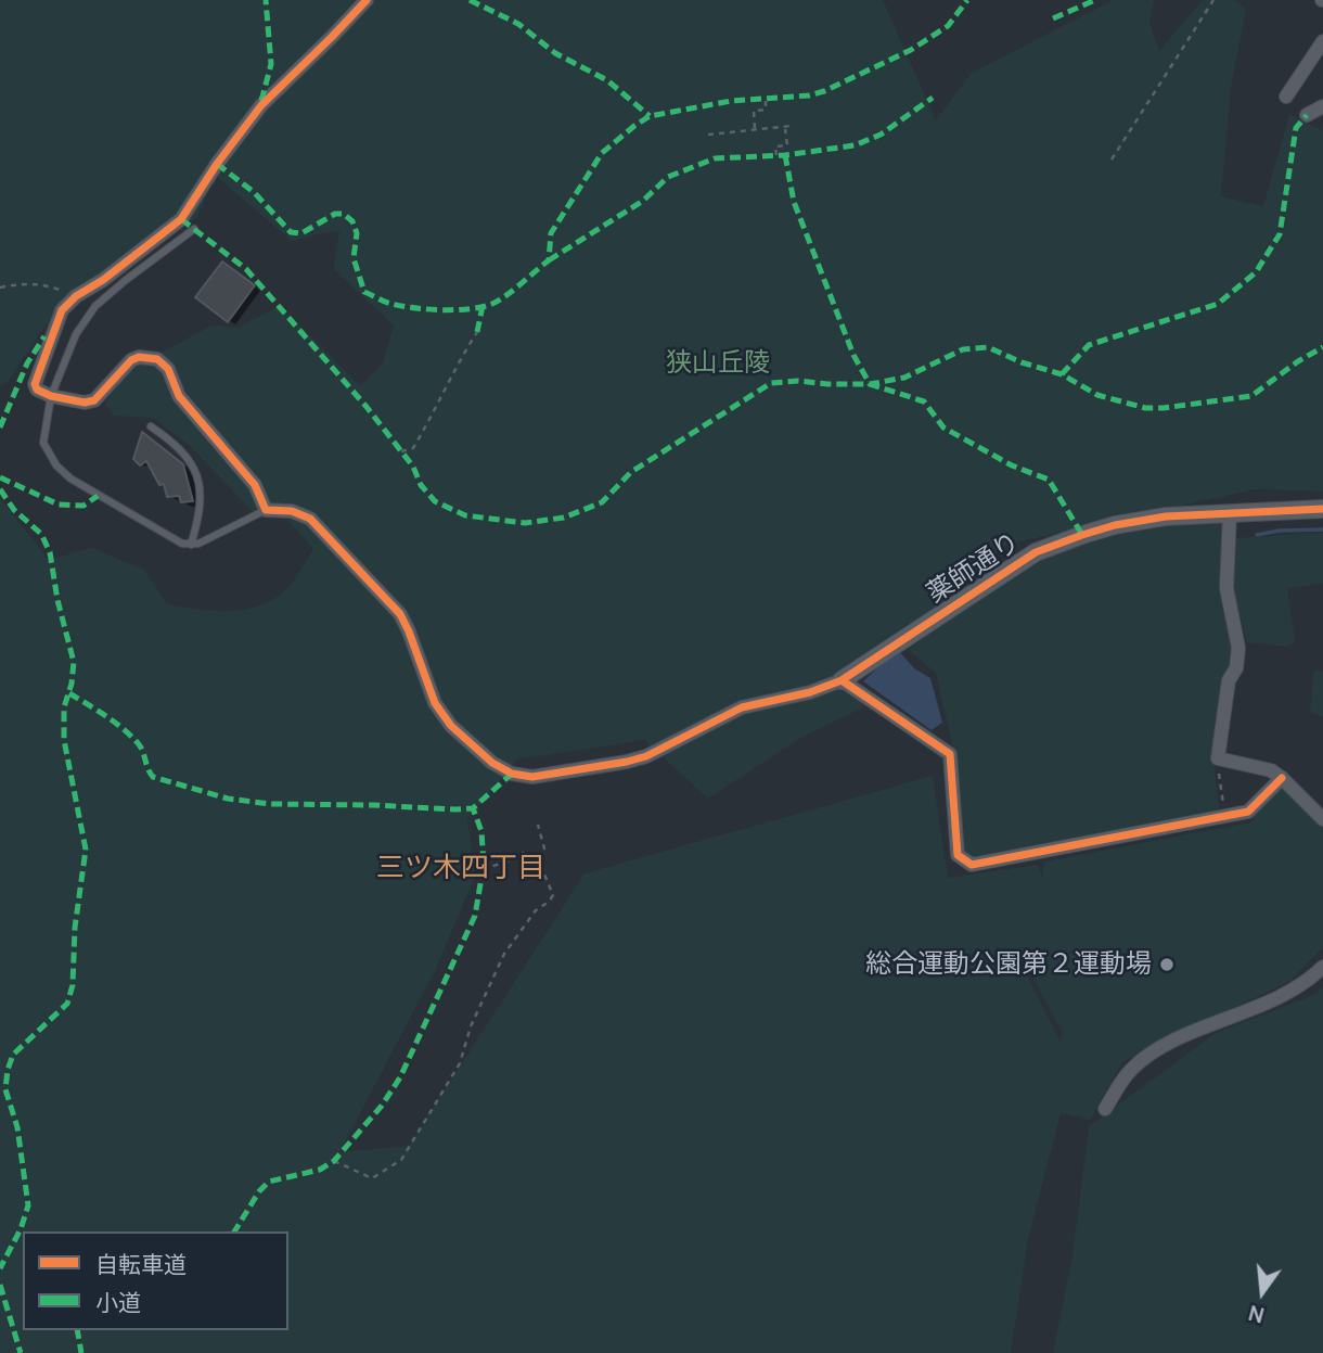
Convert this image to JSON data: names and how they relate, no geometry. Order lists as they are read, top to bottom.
{
  "streets": {
    "street": ["薬師通り"]
  },
  "districts": ["三ツ木四丁目"],
  "parks": ["狭山丘陵"],
  "places": ["総合運動公園第２運動場"],
  "legend": ["自転車道", "小道"],
  "north": "bottom"
}
